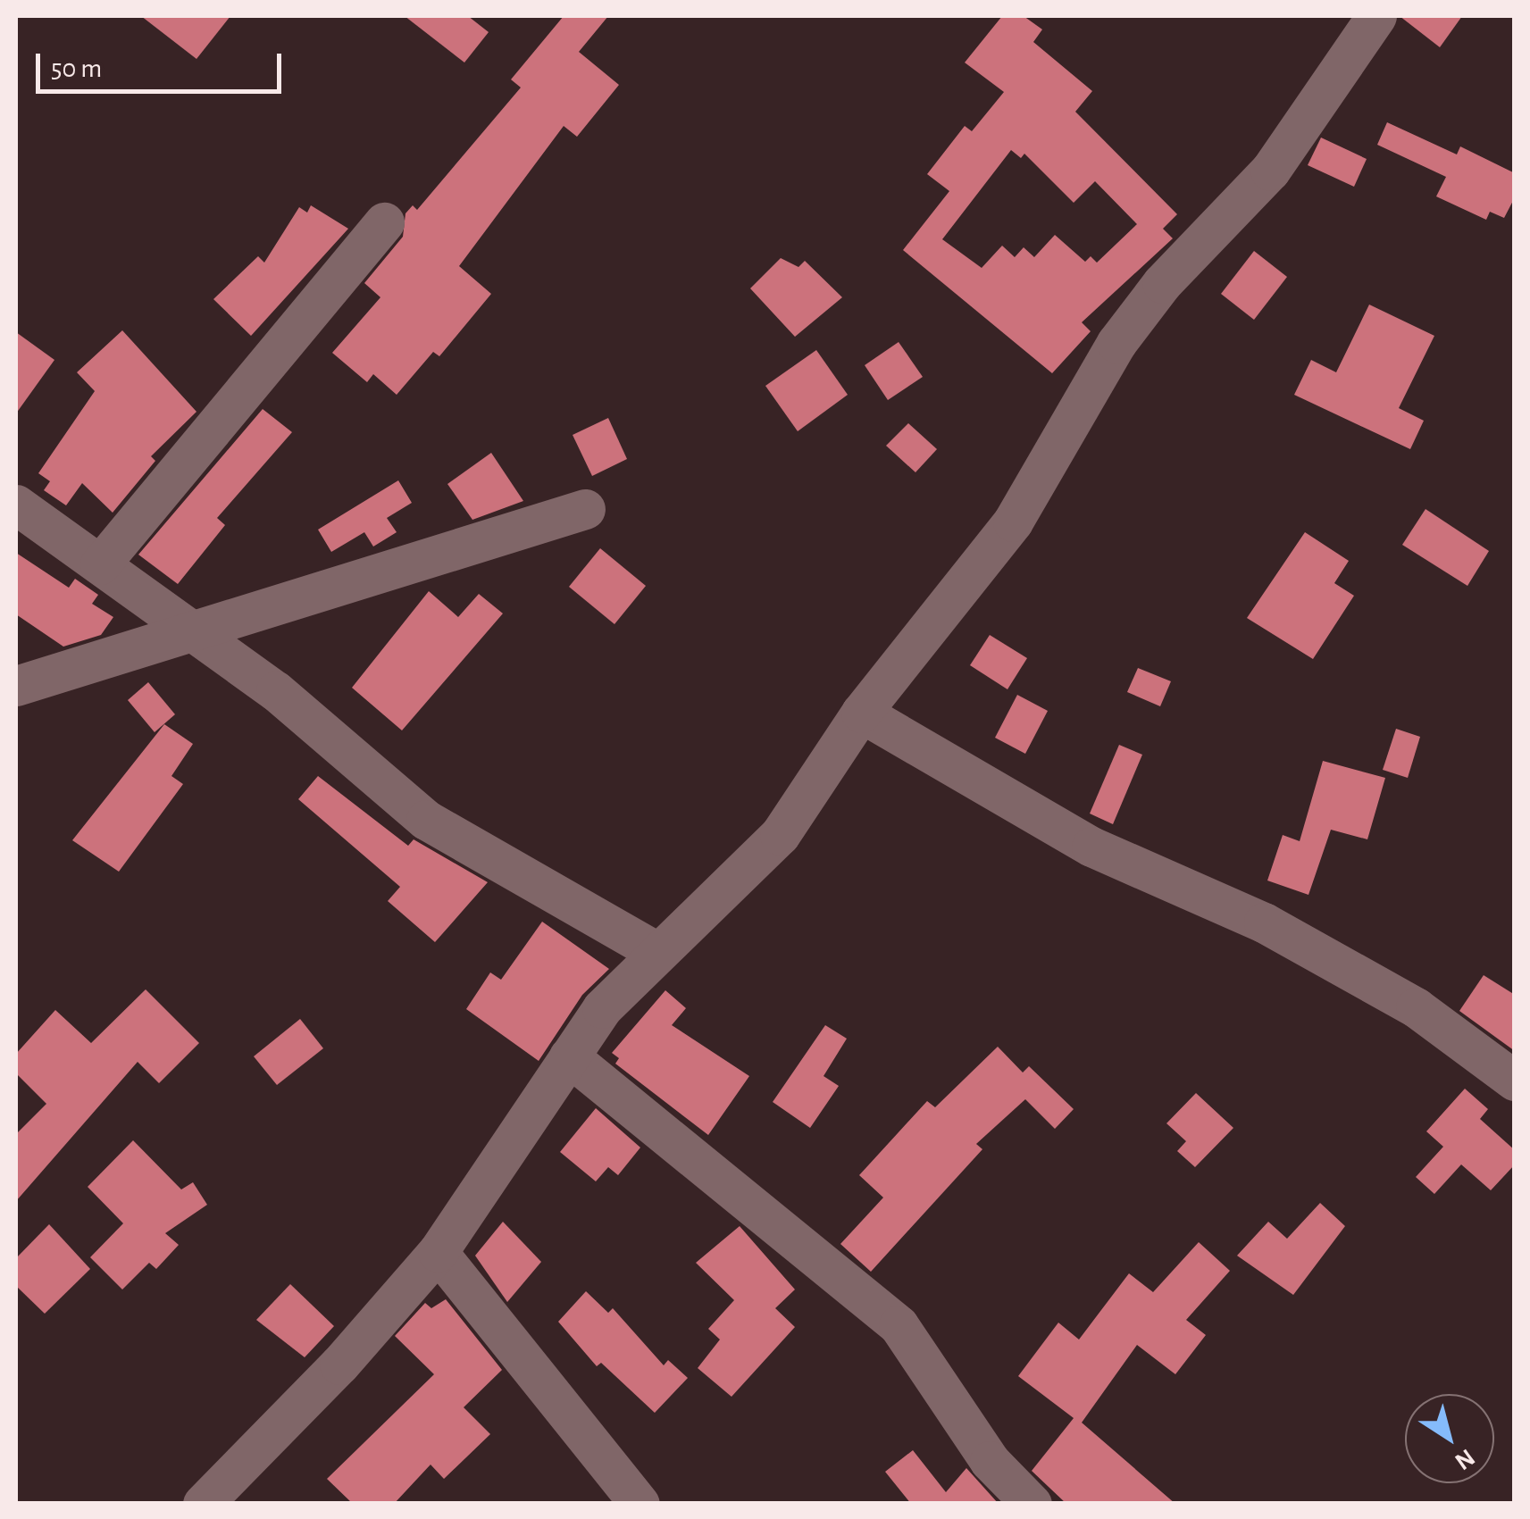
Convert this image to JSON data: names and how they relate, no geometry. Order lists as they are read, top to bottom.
{
  "scale_bar": "50 m",
  "north": "bottom right"
}
